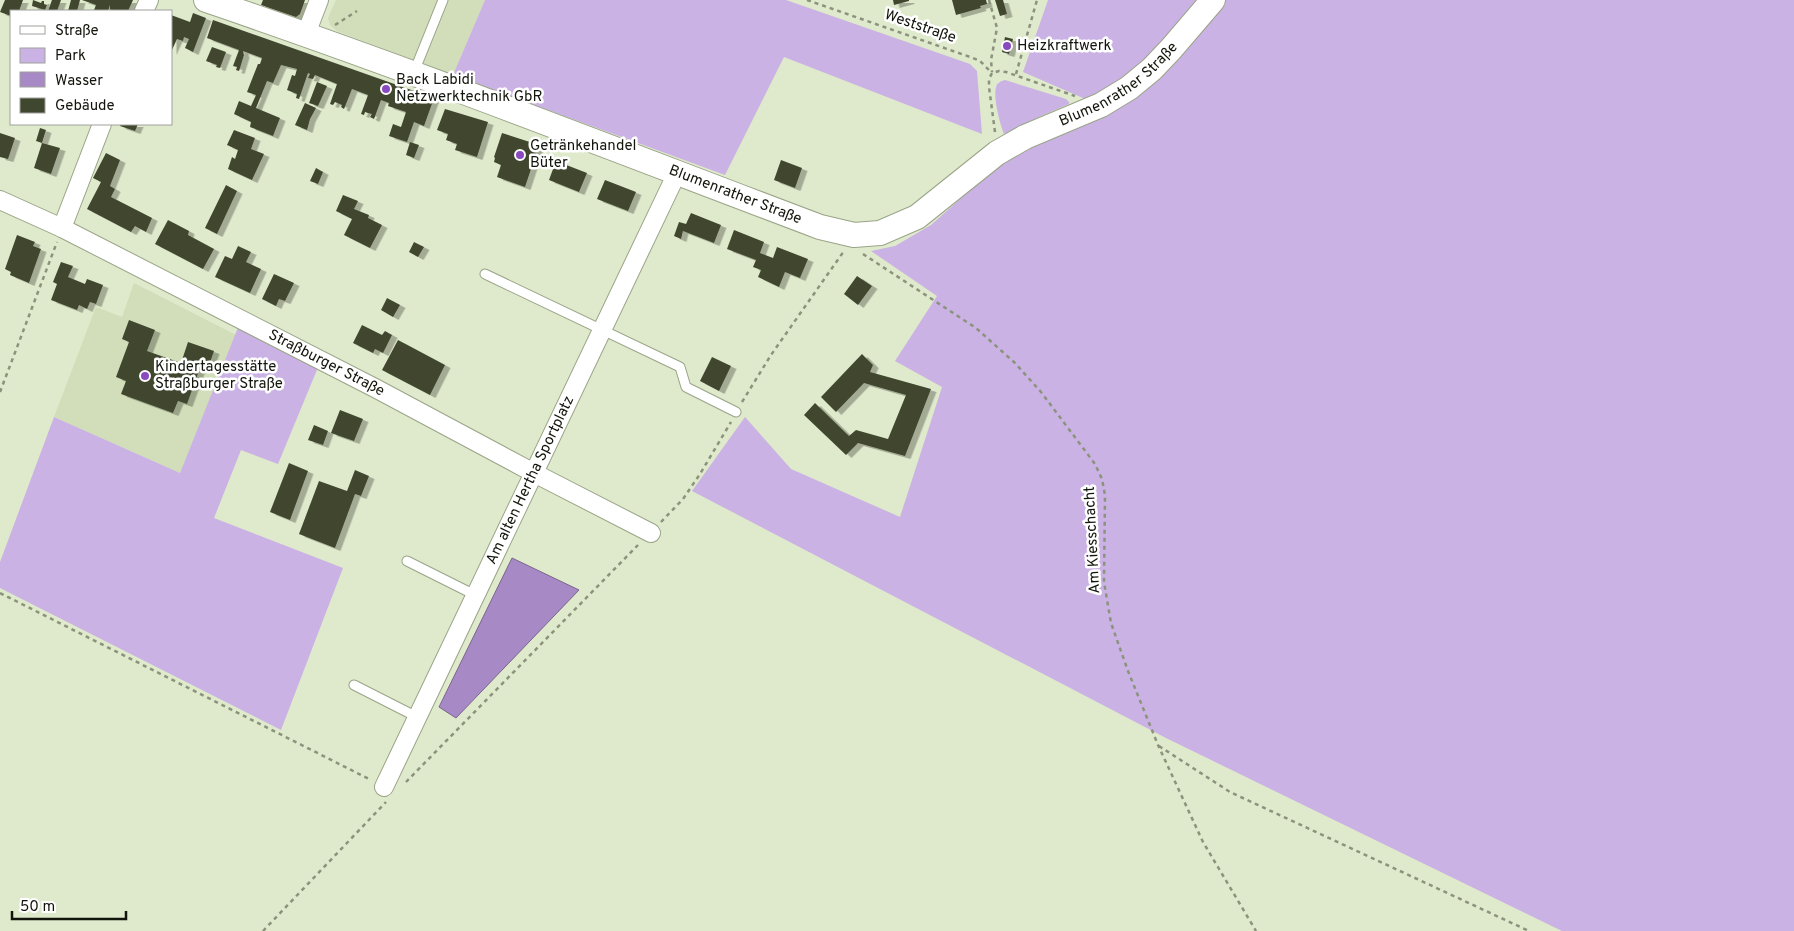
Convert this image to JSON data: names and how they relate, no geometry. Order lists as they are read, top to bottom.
{
  "streets": {
    "street": ["Blumenrather Straße", "Straßburger Straße", "Am alten Hertha Sportplatz"],
    "path": ["Weststraße", "Am Kiesschacht"]
  },
  "crossings": [
    ["Blumenrather Straße", "Am alten Hertha Sportplatz"],
    ["Straßburger Straße", "Am alten Hertha Sportplatz"]
  ],
  "places": [
    "Heizkraftwerk",
    "Back Labidi Netzwerktechnik GbR",
    "Getränkehandel Büter",
    "Kindertagesstätte Straßburger Straße"
  ],
  "legend": [
    "Straße",
    "Park",
    "Wasser",
    "Gebäude"
  ],
  "scale_bar": "50 m"
}
